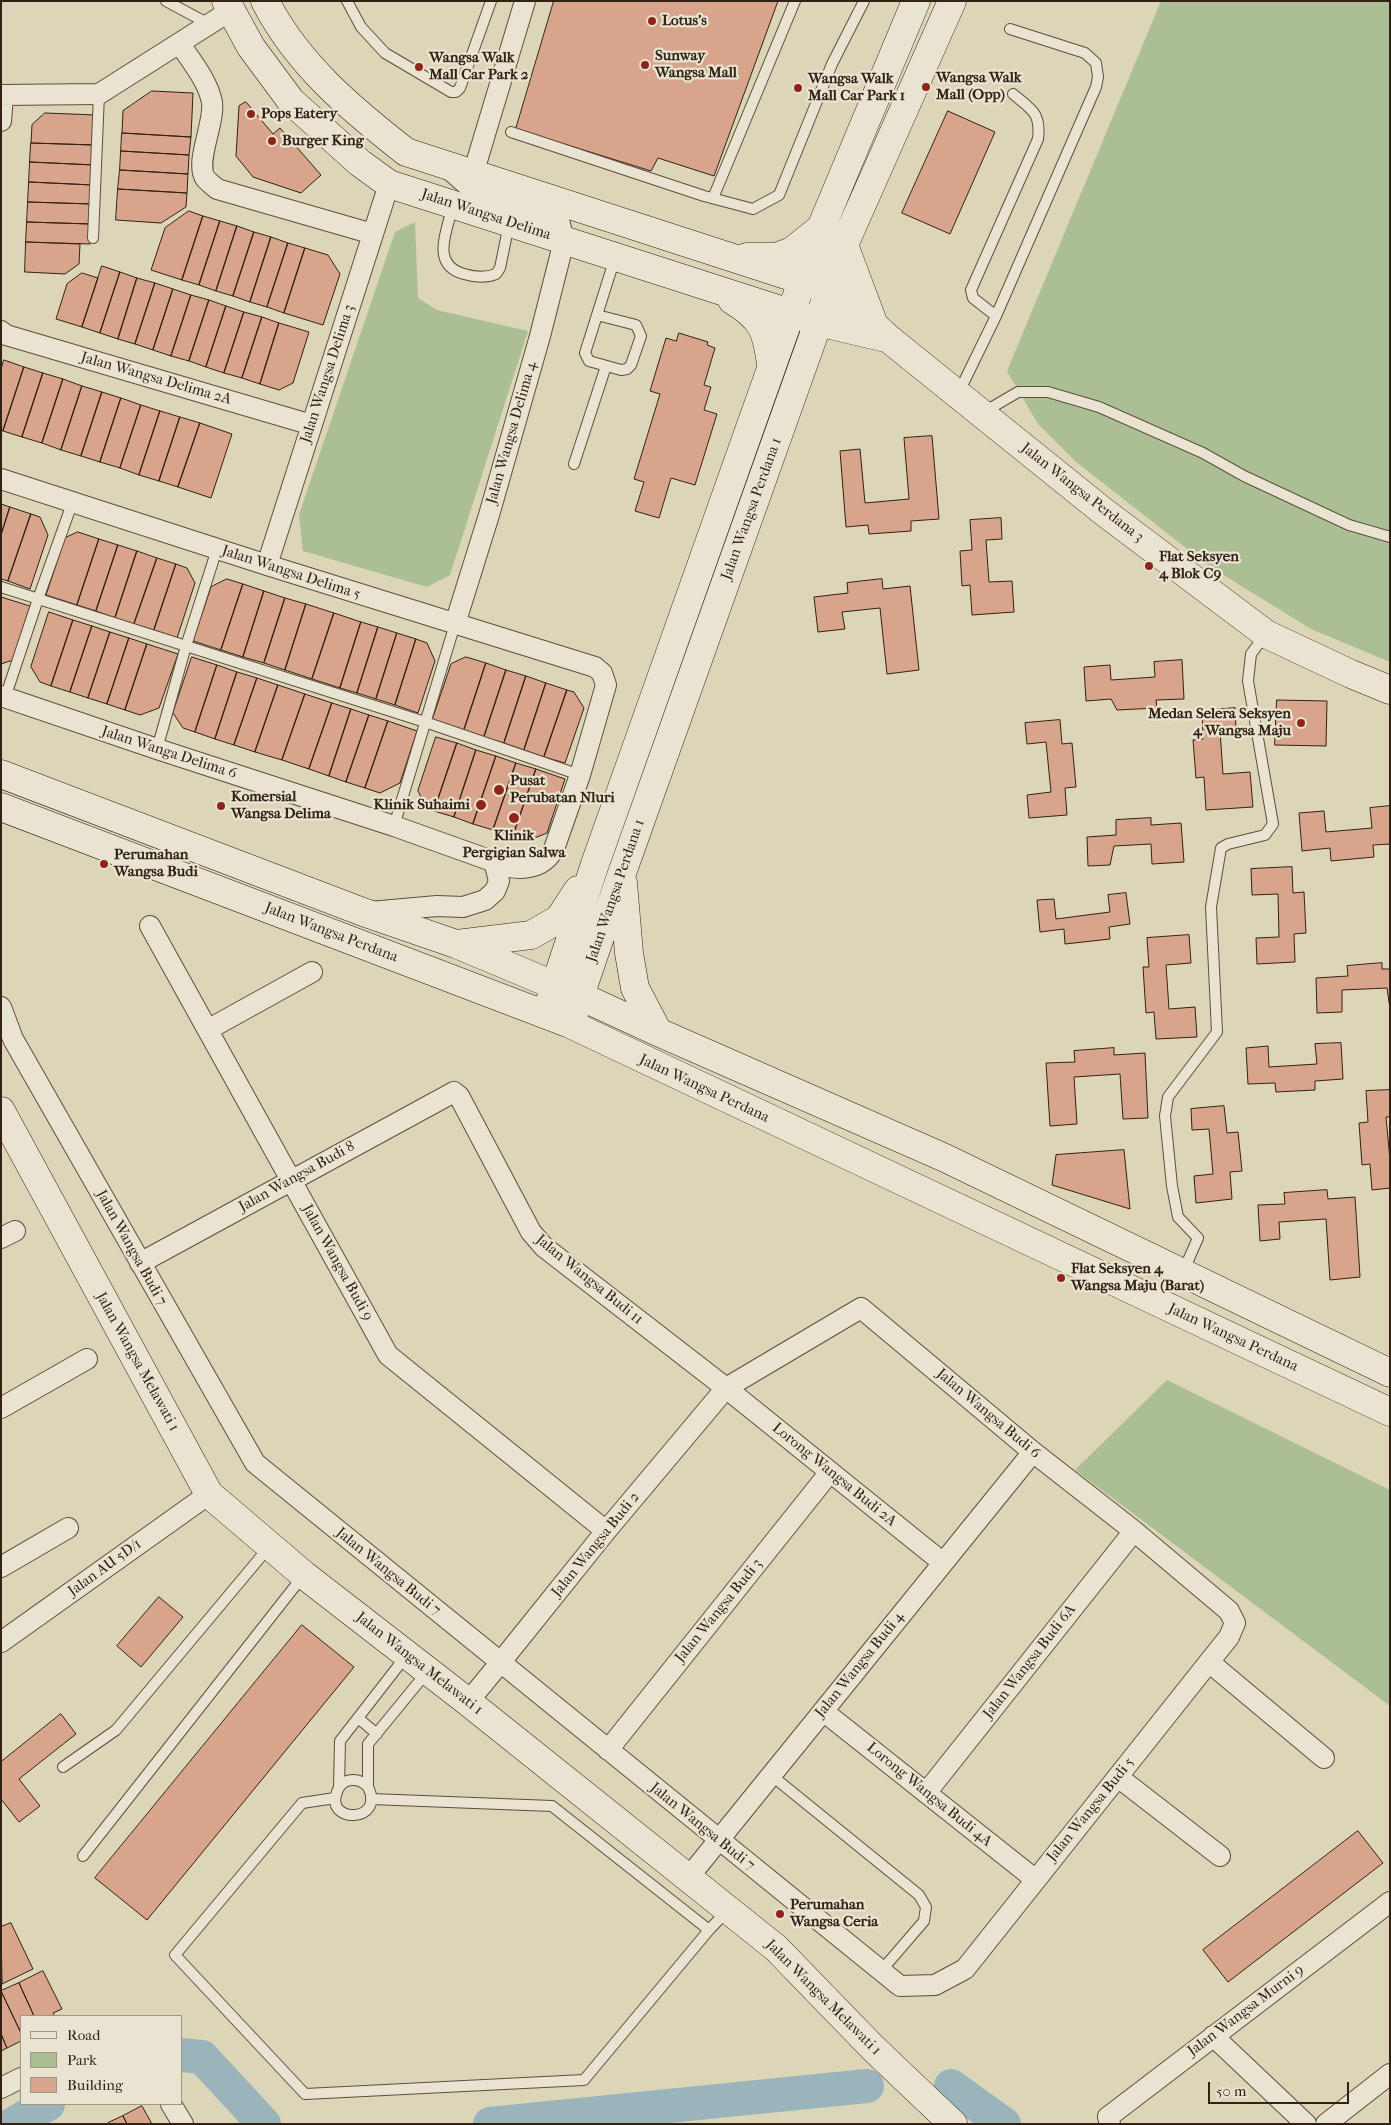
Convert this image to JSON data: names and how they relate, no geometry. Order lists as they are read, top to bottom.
{
  "streets": {
    "street": [
      "Jalan Wangsa Delima",
      "Jalan Wangsa Delima 3",
      "Jalan Wangsa Delima 2A",
      "Jalan Wangsa Delima 4",
      "Jalan Wangsa Perdana 3",
      "Jalan Wangsa Perdana 1",
      "Jalan Wangsa Delima 5",
      "Jalan Wanga Delima 6",
      "Jalan Wangsa Perdana",
      "Jalan Wangsa Budi 8",
      "Jalan Wangsa Budi 7",
      "Jalan Wangsa Budi 9",
      "Jalan Wangsa Budi 11",
      "Jalan Wangsa Melawati 1",
      "Jalan Wangsa Budi 6",
      "Lorong Wangsa Budi 2A",
      "Jalan Wangsa Budi 2",
      "Jalan AU 5D/1",
      "Jalan Wangsa Budi 3",
      "Jalan Wangsa Budi 6A",
      "Jalan Wangsa Budi 4",
      "Lorong Wangsa Budi 4A",
      "Jalan Wangsa Budi 5",
      "Jalan Wangsa Murni 9"
    ]
  },
  "crossings": [
    ["Jalan Wangsa Delima", "Jalan Wangsa Delima 3"],
    ["Jalan Wangsa Delima", "Jalan Wangsa Delima 4"],
    ["Jalan Wangsa Delima", "Jalan Wangsa Perdana 3"],
    ["Jalan Wangsa Delima", "Jalan Wangsa Perdana 1"],
    ["Jalan Wangsa Delima 3", "Jalan Wangsa Delima 2A"],
    ["Jalan Wangsa Delima 3", "Jalan Wangsa Delima 5"],
    ["Jalan Wangsa Delima 4", "Jalan Wangsa Delima 5"],
    ["Jalan Wangsa Perdana 3", "Jalan Wangsa Perdana 1"],
    ["Jalan Wangsa Perdana 1", "Jalan Wangsa Perdana"],
    ["Jalan Wangsa Delima 5", "Jalan Wanga Delima 6"],
    ["Jalan Wangsa Budi 8", "Jalan Wangsa Budi 7"],
    ["Jalan Wangsa Budi 8", "Jalan Wangsa Budi 9"],
    ["Jalan Wangsa Budi 8", "Jalan Wangsa Budi 11"],
    ["Jalan Wangsa Budi 7", "Jalan Wangsa Budi 2"],
    ["Jalan Wangsa Budi 7", "Jalan Wangsa Budi 3"],
    ["Jalan Wangsa Budi 7", "Jalan Wangsa Budi 4"],
    ["Jalan Wangsa Budi 7", "Jalan Wangsa Budi 5"],
    ["Jalan Wangsa Budi 9", "Jalan Wangsa Budi 2"],
    ["Jalan Wangsa Budi 11", "Jalan Wangsa Budi 6"],
    ["Jalan Wangsa Budi 11", "Lorong Wangsa Budi 2A"],
    ["Jalan Wangsa Budi 11", "Jalan Wangsa Budi 2"],
    ["Jalan Wangsa Melawati 1", "Jalan Wangsa Budi 2"],
    ["Jalan Wangsa Melawati 1", "Jalan AU 5D/1"],
    ["Jalan Wangsa Melawati 1", "Jalan Wangsa Budi 4"],
    ["Jalan Wangsa Budi 6", "Lorong Wangsa Budi 2A"],
    ["Jalan Wangsa Budi 6", "Jalan Wangsa Budi 2"],
    ["Jalan Wangsa Budi 6", "Jalan Wangsa Budi 6A"],
    ["Jalan Wangsa Budi 6", "Jalan Wangsa Budi 4"],
    ["Jalan Wangsa Budi 6", "Jalan Wangsa Budi 5"],
    ["Lorong Wangsa Budi 2A", "Jalan Wangsa Budi 2"],
    ["Lorong Wangsa Budi 2A", "Jalan Wangsa Budi 3"],
    ["Lorong Wangsa Budi 2A", "Jalan Wangsa Budi 4"],
    ["Jalan Wangsa Budi 6A", "Lorong Wangsa Budi 4A"],
    ["Jalan Wangsa Budi 4", "Lorong Wangsa Budi 4A"],
    ["Lorong Wangsa Budi 4A", "Jalan Wangsa Budi 5"]
  ],
  "places": [
    "Lotus's",
    "Sunway Wangsa Mall",
    "Wangsa Walk Mall Car Park 2",
    "Wangsa Walk Mall (Opp)",
    "Wangsa Walk Mall Car Park 1",
    "Pops Eatery",
    "Burger King",
    "Flat Seksyen 4 Blok C9",
    "Medan Selera Seksyen 4 Wangsa Maju",
    "Pusat Perubatan Nluri",
    "Klinik Suhaimi",
    "Komersial Wangsa Delima",
    "Klinik Pergigian Salwa",
    "Perumahan Wangsa Budi",
    "Flat Seksyen 4 Wangsa Maju (Barat)",
    "Perumahan Wangsa Ceria"
  ],
  "legend": ["Road", "Park", "Building"],
  "scale_bar": "50 m"
}
